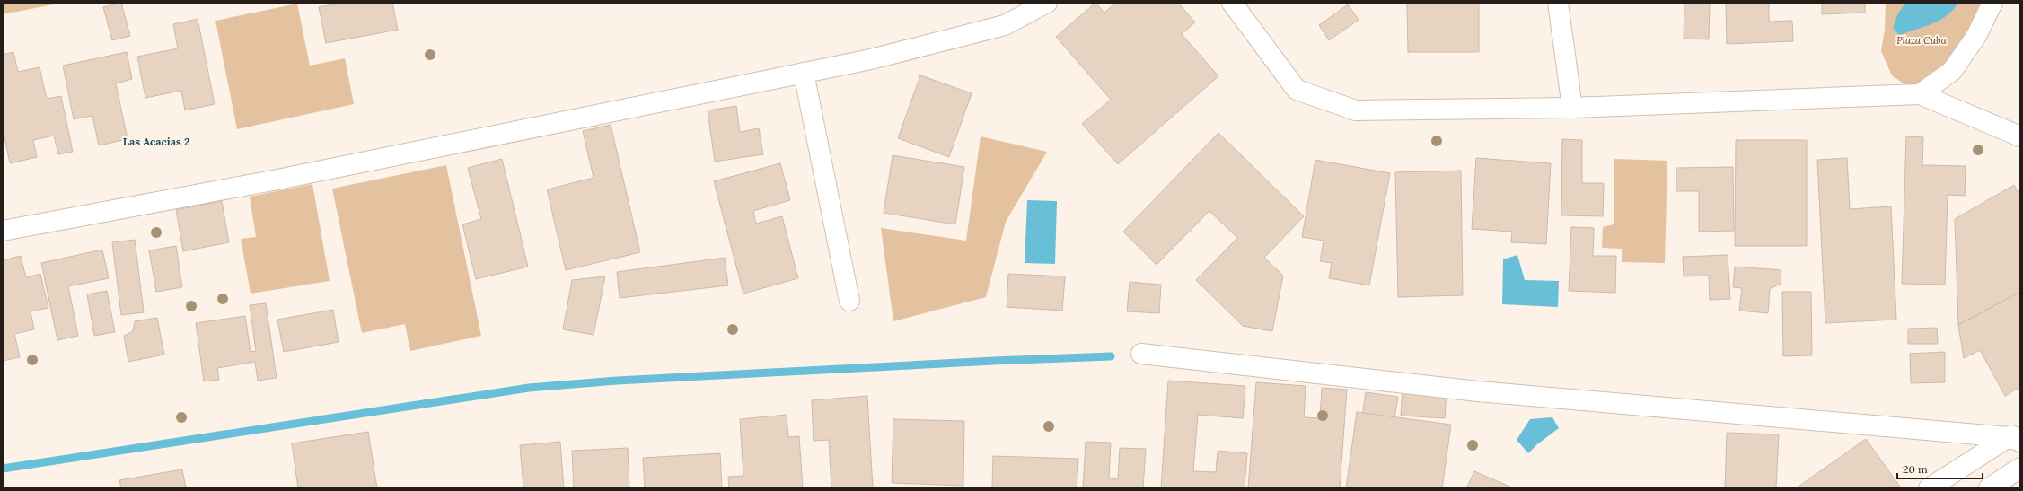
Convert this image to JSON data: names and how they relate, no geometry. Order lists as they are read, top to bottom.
{
  "districts": ["Las Acacias 2"],
  "parks": ["Plaza Cuba"],
  "scale_bar": "20 m"
}
